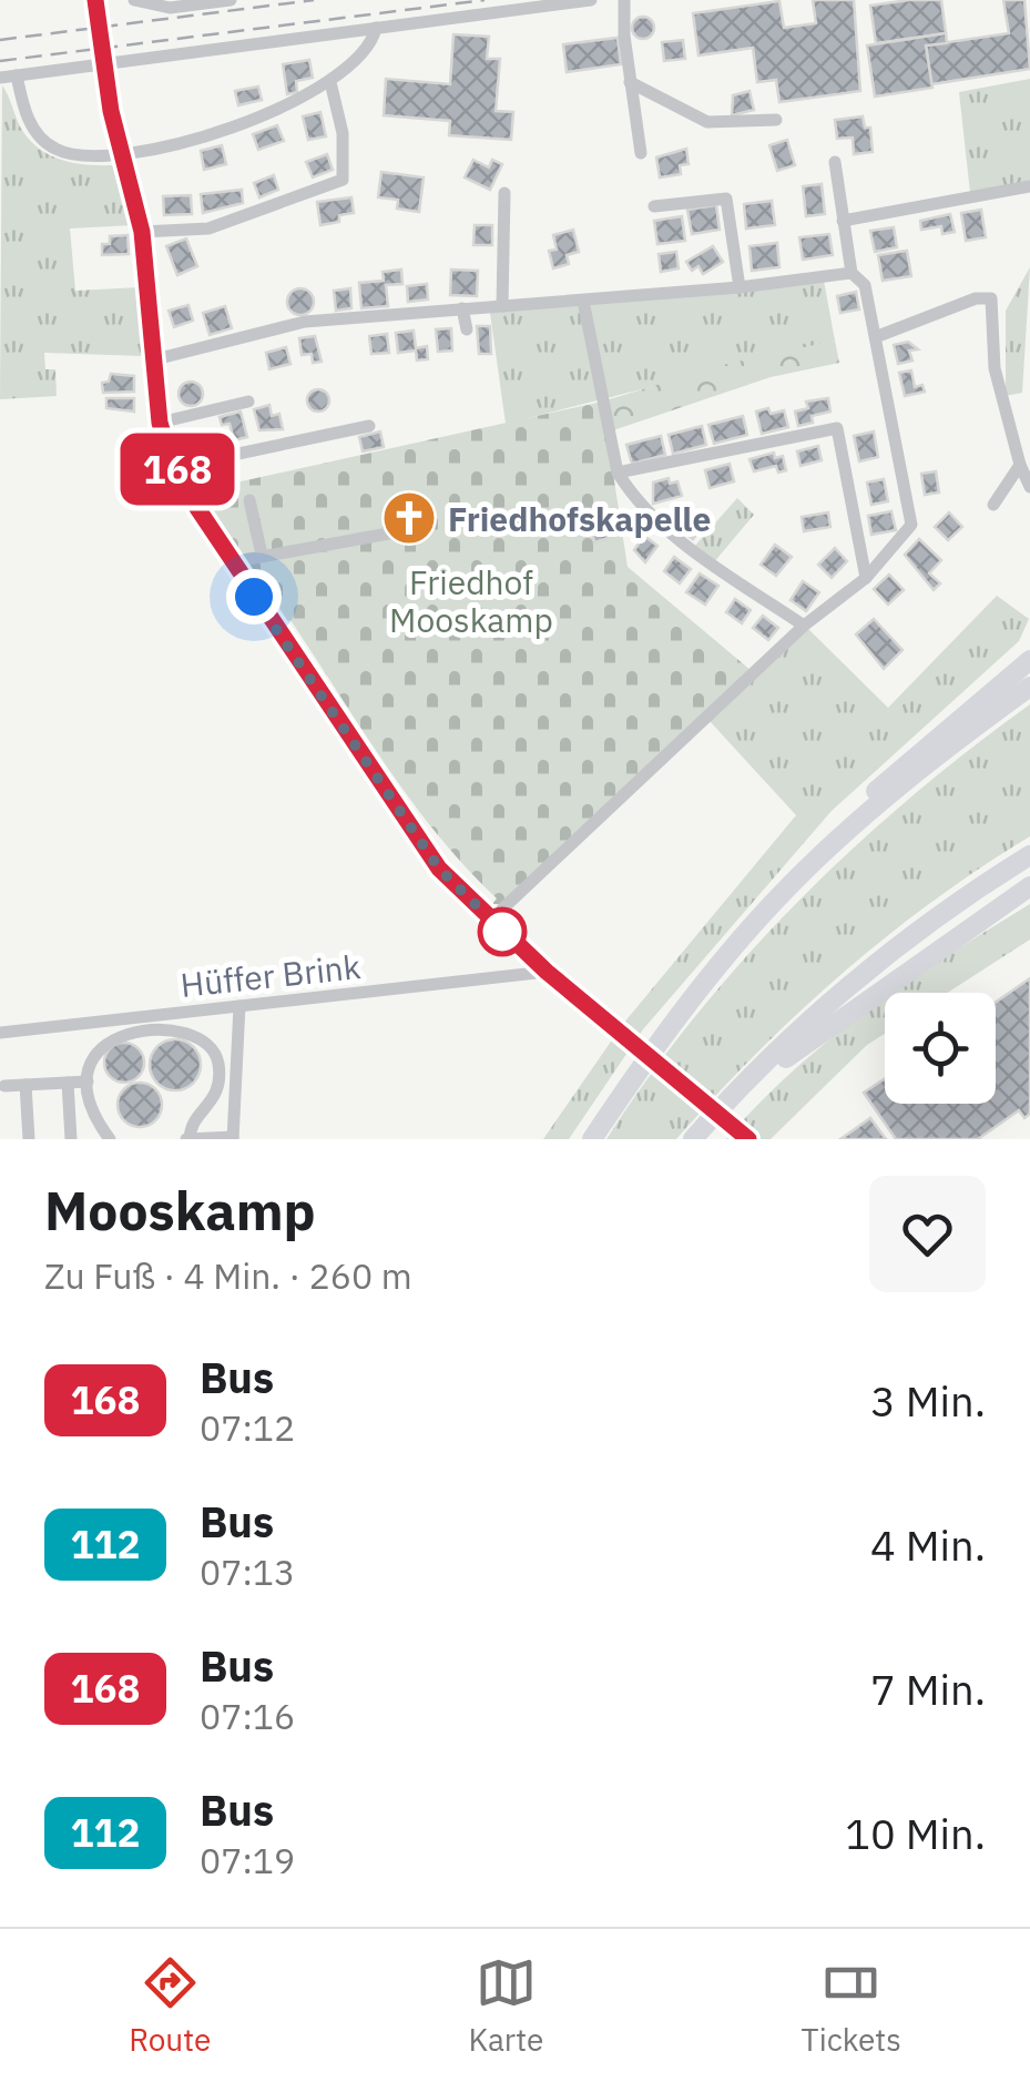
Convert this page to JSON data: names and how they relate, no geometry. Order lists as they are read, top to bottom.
{
  "streets": {
    "street": ["Hüffer Brink"]
  },
  "parks": ["Friedhof Mooskamp"],
  "places": {
    "church": ["Friedhofskapelle"]
  },
  "lines": ["bus line 168"],
  "page": {
    "on_map": "168",
    "heading": ["Mooskamp", "Zu Fuß · 4 Min. · 260 m"],
    "list": [
      {
        "mark": "168",
        "name": "Bus",
        "note": "07:12",
        "value": "3 Min."
      },
      {
        "mark": "112",
        "name": "Bus",
        "note": "07:13",
        "value": "4 Min."
      },
      {
        "mark": "168",
        "name": "Bus",
        "note": "07:16",
        "value": "7 Min."
      },
      {
        "mark": "112",
        "name": "Bus",
        "note": "07:19",
        "value": "10 Min."
      }
    ],
    "tabs": ["Route", "Karte", "Tickets"]
  }
}
